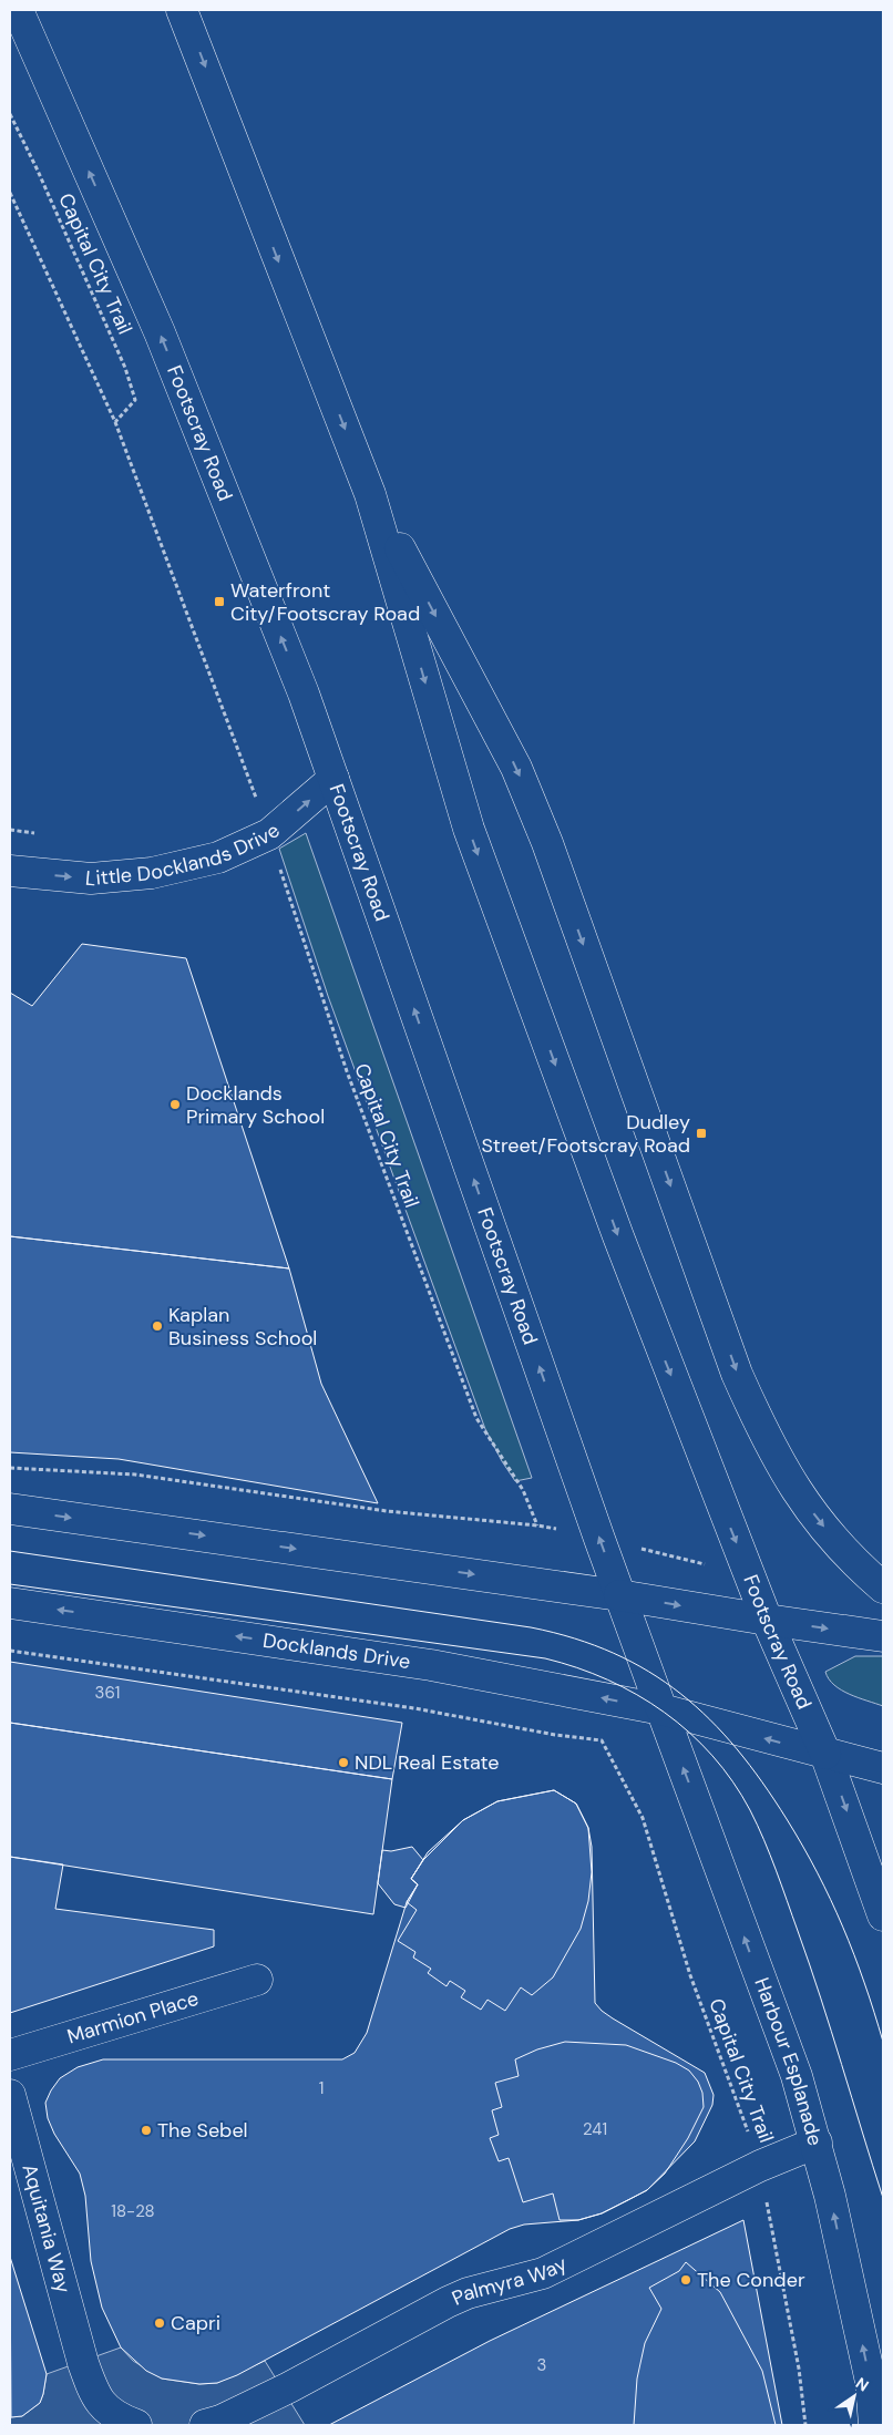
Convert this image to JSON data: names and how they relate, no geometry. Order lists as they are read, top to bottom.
{
  "streets": {
    "main road": [
      "Footscray Road",
      "Little Docklands Drive",
      "Docklands Drive",
      "Marmion Place",
      "Harbour Esplanade",
      "Aquitania Way",
      "Palmyra Way"
    ],
    "path": ["Capital City Trail"]
  },
  "crossings": [
    ["Capital City Trail", "Little Docklands Drive"],
    ["Capital City Trail", "Palmyra Way"],
    ["Footscray Road", "Little Docklands Drive"],
    ["Footscray Road", "Docklands Drive"],
    ["Footscray Road", "Harbour Esplanade"],
    ["Docklands Drive", "Harbour Esplanade"],
    ["Harbour Esplanade", "Palmyra Way"]
  ],
  "one_way": ["Little Docklands Drive", "Harbour Esplanade"],
  "places": {
    "transit": ["Waterfront City/Footscray Road", "Dudley Street/Footscray Road"],
    "other": [
      "Docklands Primary School",
      "Kaplan Business School",
      "NDL Real Estate",
      "The Sebel",
      "The Conder",
      "Capri"
    ]
  },
  "house_numbers": [
    "361",
    "1",
    "241",
    "18-28",
    "3"
  ],
  "north": "top right"
}
